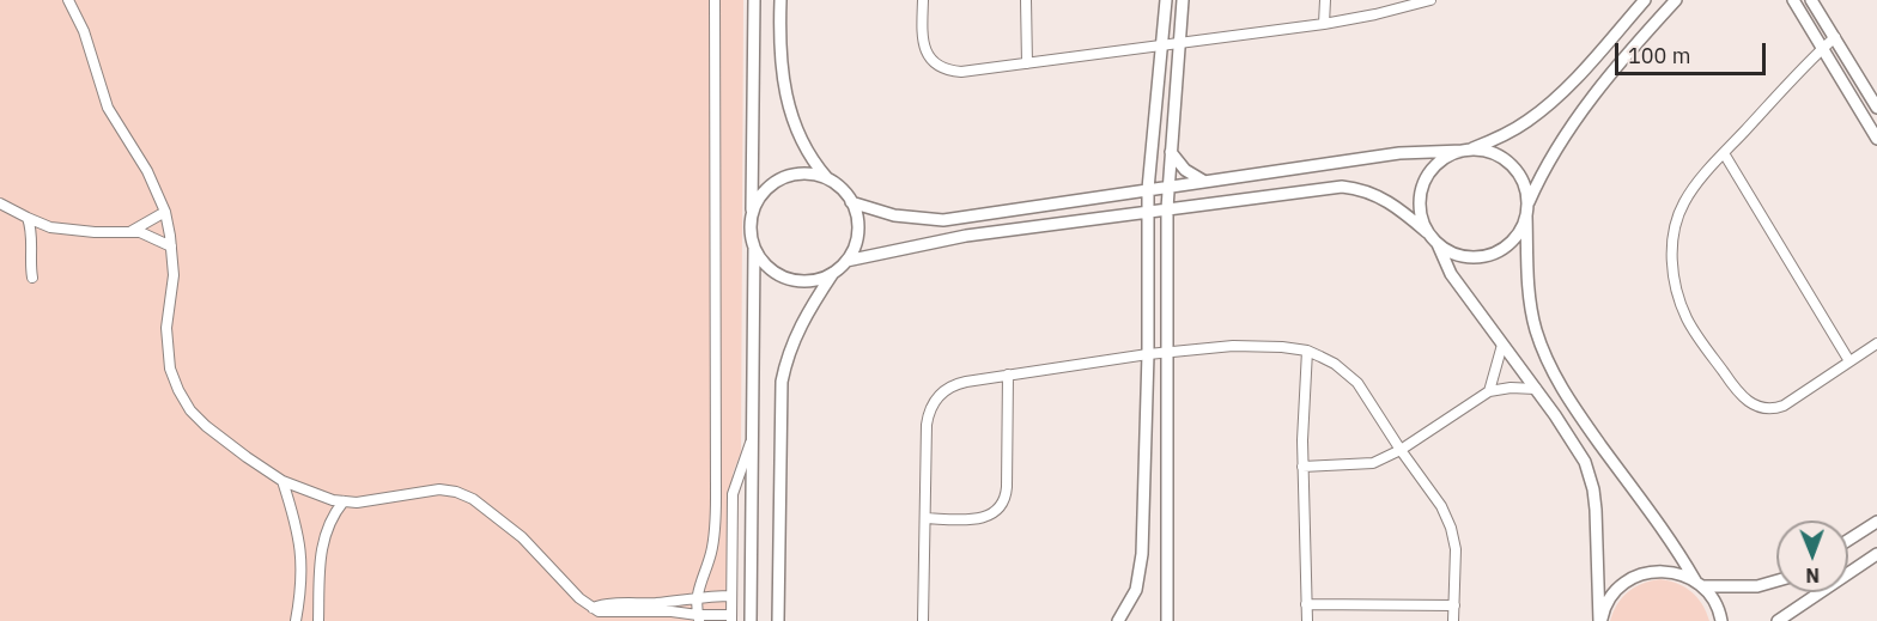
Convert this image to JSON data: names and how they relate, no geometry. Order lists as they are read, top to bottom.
{
  "scale_bar": "100 m",
  "north": "bottom"
}
